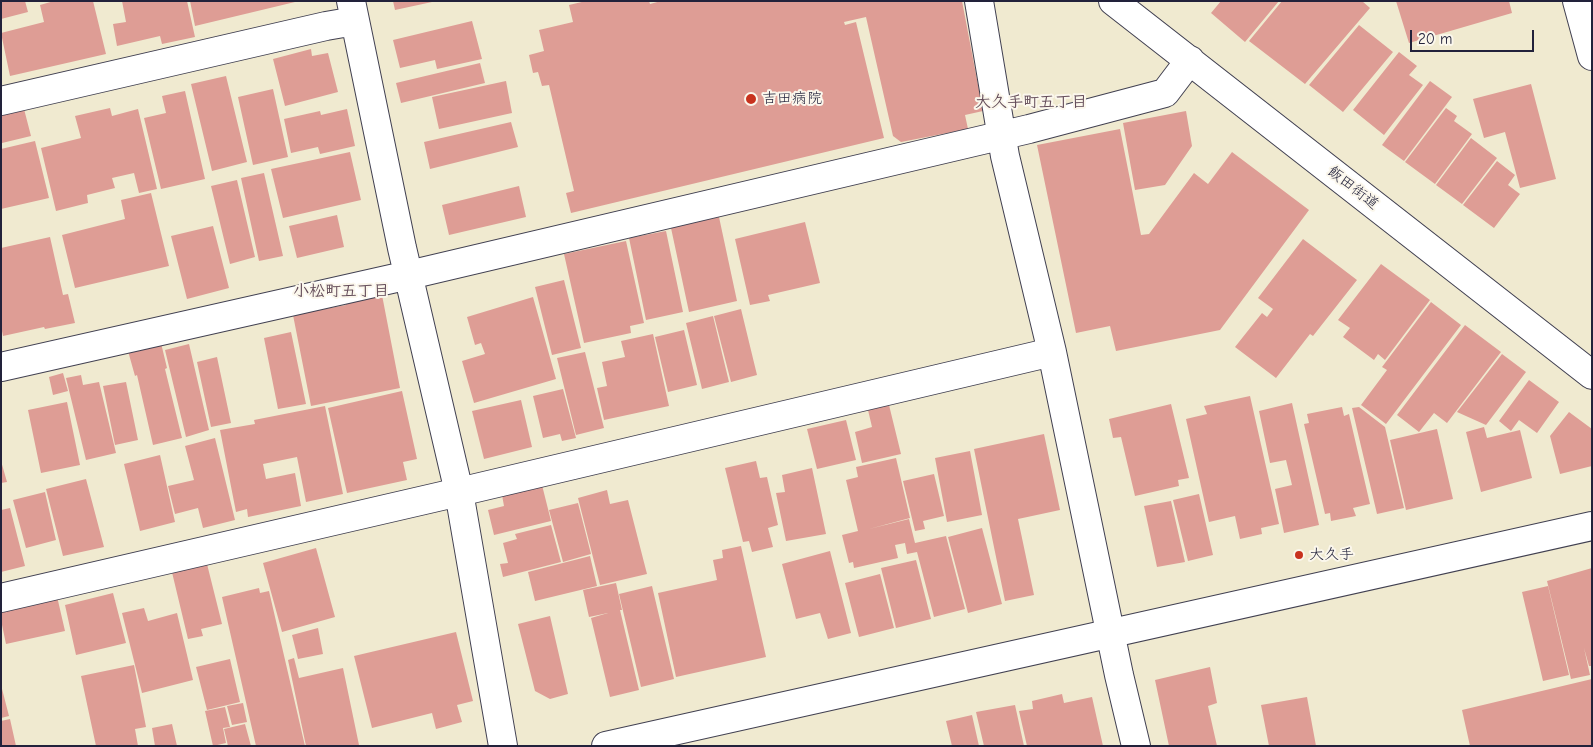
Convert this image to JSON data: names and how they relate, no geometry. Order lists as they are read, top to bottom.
{
  "streets": {
    "street": ["飯田街道"]
  },
  "districts": ["大久手町五丁目", "小松町五丁目"],
  "places": ["吉田病院", "大久手"],
  "scale_bar": "20 m"
}
